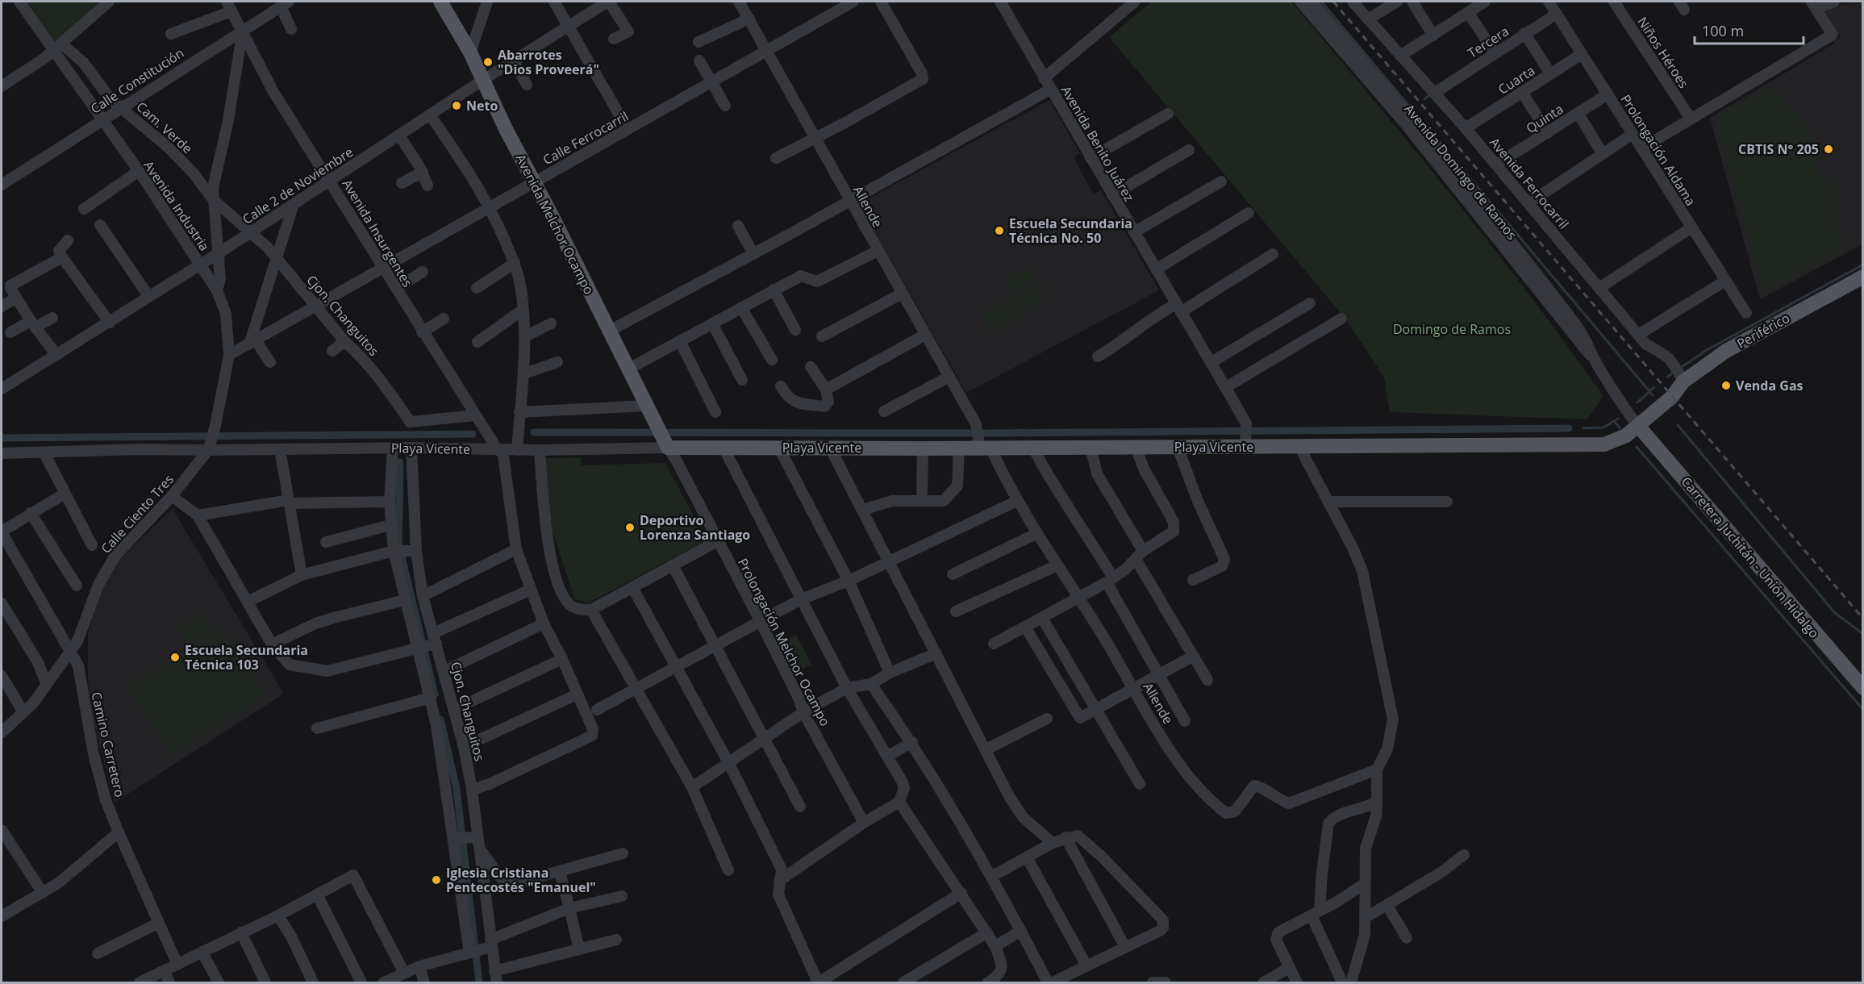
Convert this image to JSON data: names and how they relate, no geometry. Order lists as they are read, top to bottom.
{
  "streets": {
    "main road": [
      "Avenida Melchor Ocampo",
      "Periférico",
      "Playa Vicente",
      "Carretera Juchitán - Unión Hidalgo"
    ],
    "street": [
      "Tercera",
      "Niños Héroes",
      "Cuarta",
      "Calle Constitución",
      "Quinta",
      "Cam. Verde",
      "Calle Ferrocarril",
      "Avenida Benito Juárez",
      "Prolongación Aldama",
      "Avenida Domingo de Ramos",
      "Avenida Ferrocarril",
      "Calle 2 de Noviembre",
      "Avenida Industria",
      "Allende",
      "Avenida Insurgentes",
      "Cjon. Changuitos",
      "Calle Ciento Tres",
      "Prolongación Melchor Ocampo",
      "Camino Carretero"
    ]
  },
  "crossings": [
    ["Tercera", "Prolongación Aldama"],
    ["Tercera", "Avenida Ferrocarril"],
    ["Cuarta", "Prolongación Aldama"],
    ["Cuarta", "Avenida Ferrocarril"],
    ["Calle Constitución", "Cam. Verde"],
    ["Calle Constitución", "Avenida Industria"],
    ["Calle Constitución", "Avenida Insurgentes"],
    ["Quinta", "Prolongación Aldama"],
    ["Quinta", "Avenida Ferrocarril"],
    ["Cam. Verde", "Calle 2 de Noviembre"],
    ["Cam. Verde", "Avenida Industria"],
    ["Cam. Verde", "Cjon. Changuitos"],
    ["Calle Ferrocarril", "Avenida Industria"],
    ["Calle Ferrocarril", "Allende"],
    ["Calle Ferrocarril", "Avenida Melchor Ocampo"],
    ["Calle Ferrocarril", "Avenida Insurgentes"],
    ["Calle Ferrocarril", "Cjon. Changuitos"],
    ["Avenida Benito Juárez", "Playa Vicente"],
    ["Avenida Domingo de Ramos", "Periférico"],
    ["Avenida Domingo de Ramos", "Playa Vicente"],
    ["Avenida Domingo de Ramos", "Carretera Juchitán - Unión Hidalgo"],
    ["Avenida Ferrocarril", "Periférico"],
    ["Calle 2 de Noviembre", "Avenida Industria"],
    ["Calle 2 de Noviembre", "Avenida Melchor Ocampo"],
    ["Calle 2 de Noviembre", "Avenida Insurgentes"],
    ["Calle 2 de Noviembre", "Cjon. Changuitos"],
    ["Avenida Industria", "Playa Vicente"],
    ["Avenida Industria", "Calle Ciento Tres"],
    ["Allende", "Playa Vicente"],
    ["Avenida Melchor Ocampo", "Playa Vicente"],
    ["Avenida Melchor Ocampo", "Prolongación Melchor Ocampo"],
    ["Avenida Insurgentes", "Cjon. Changuitos"],
    ["Avenida Insurgentes", "Playa Vicente"],
    ["Cjon. Changuitos", "Playa Vicente"],
    ["Periférico", "Playa Vicente"],
    ["Periférico", "Carretera Juchitán - Unión Hidalgo"],
    ["Playa Vicente", "Calle Ciento Tres"],
    ["Playa Vicente", "Carretera Juchitán - Unión Hidalgo"],
    ["Playa Vicente", "Prolongación Melchor Ocampo"],
    ["Calle Ciento Tres", "Camino Carretero"]
  ],
  "parks": ["Domingo de Ramos"],
  "places": [
    "Abarrotes \"Dios Proveerá\"",
    "Neto",
    "CBTIS N° 205",
    "Escuela Secundaria Técnica No. 50",
    "Venda Gas",
    "Deportivo Lorenza Santiago",
    "Escuela Secundaria Técnica 103",
    "Iglesia Cristiana Pentecostés \"Emanuel\""
  ],
  "scale_bar": "100 m"
}
